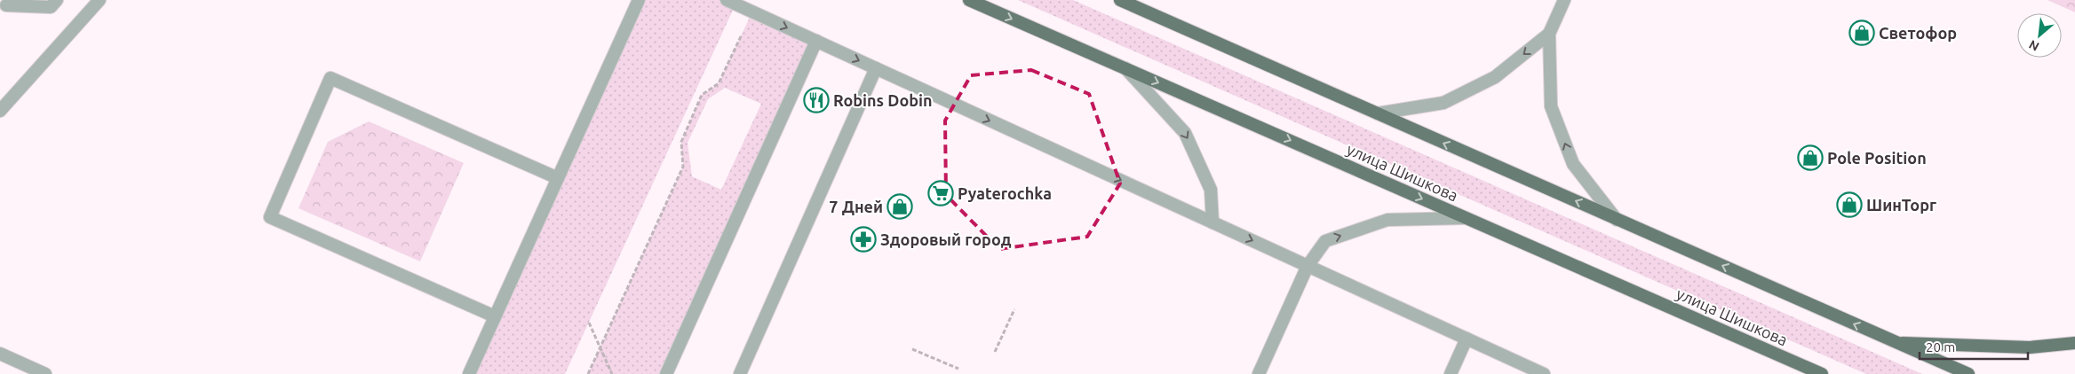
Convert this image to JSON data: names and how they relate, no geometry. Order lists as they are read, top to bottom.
{
  "streets": {
    "main road": ["улица Шишкова"]
  },
  "places": {
    "shop": [
      "Светофор",
      "Pole Position",
      "ШинТорг",
      "7 Дней"
    ],
    "restaurant": ["Robins Dobin"],
    "supermarket": ["Pyaterochka"],
    "pharmacy": ["Здоровый город"]
  },
  "scale_bar": "20 m",
  "north": "bottom left"
}
